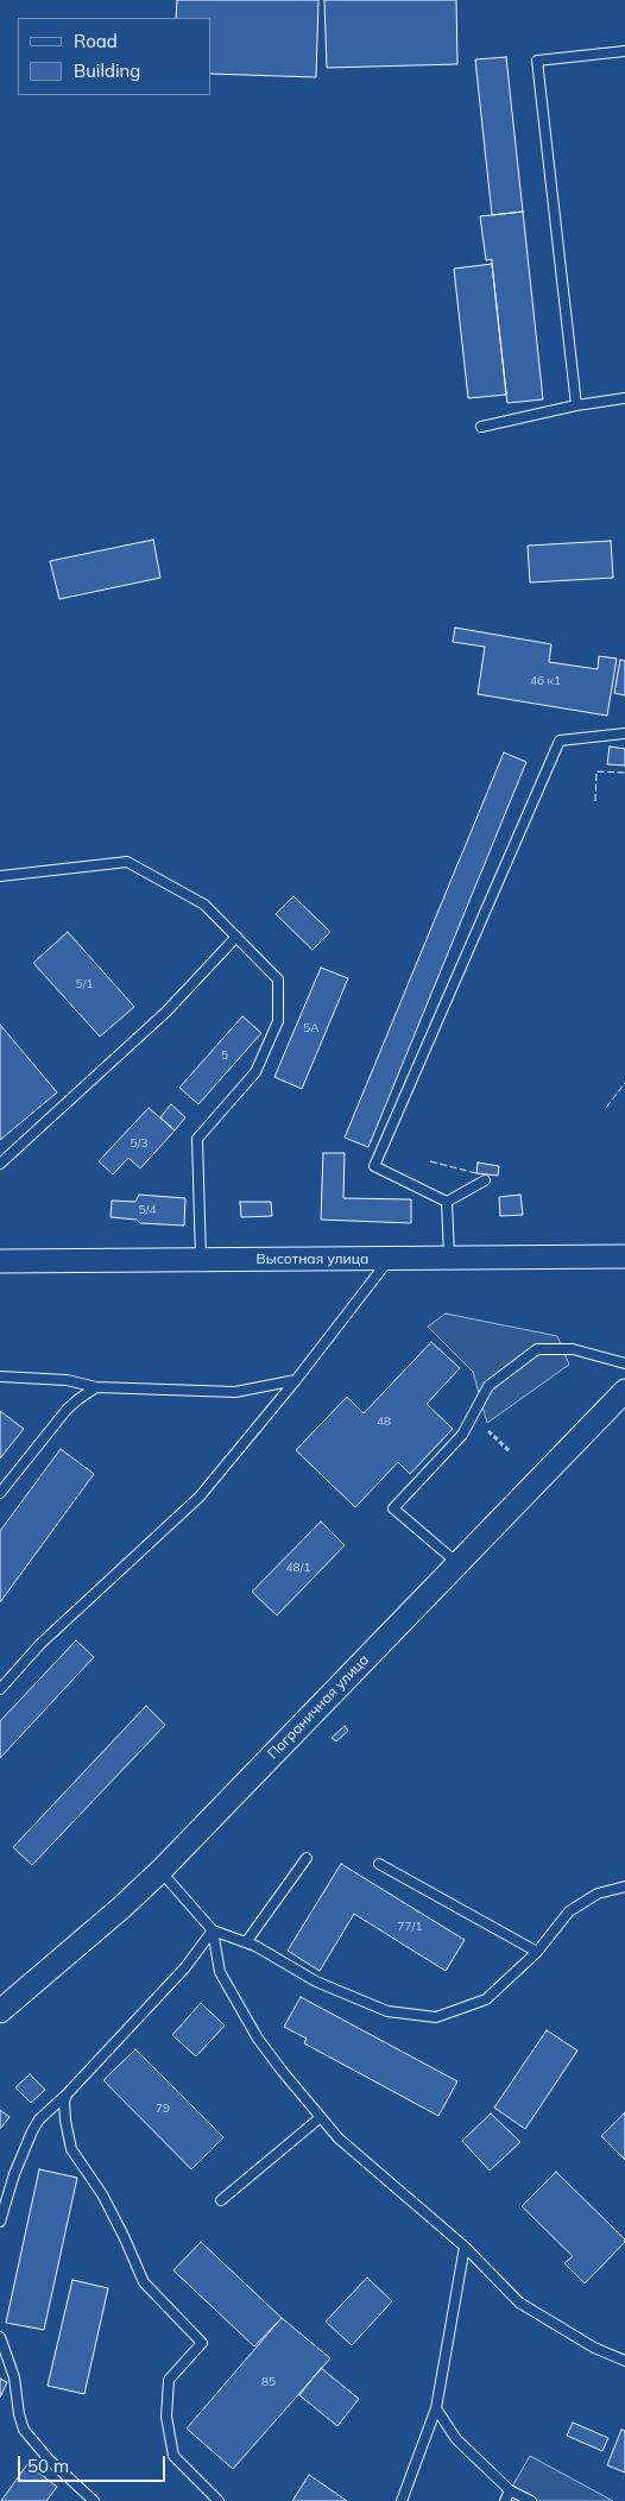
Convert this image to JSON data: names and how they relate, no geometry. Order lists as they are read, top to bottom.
{
  "streets": {
    "street": ["Высотная улица", "Пограничная улица"]
  },
  "house_numbers": [
    "46 к1",
    "5/1",
    "5А",
    "5",
    "5/3",
    "5/4",
    "48",
    "48/1",
    "77/1",
    "79",
    "85"
  ],
  "legend": ["Road", "Building"],
  "scale_bar": "50 m"
}
